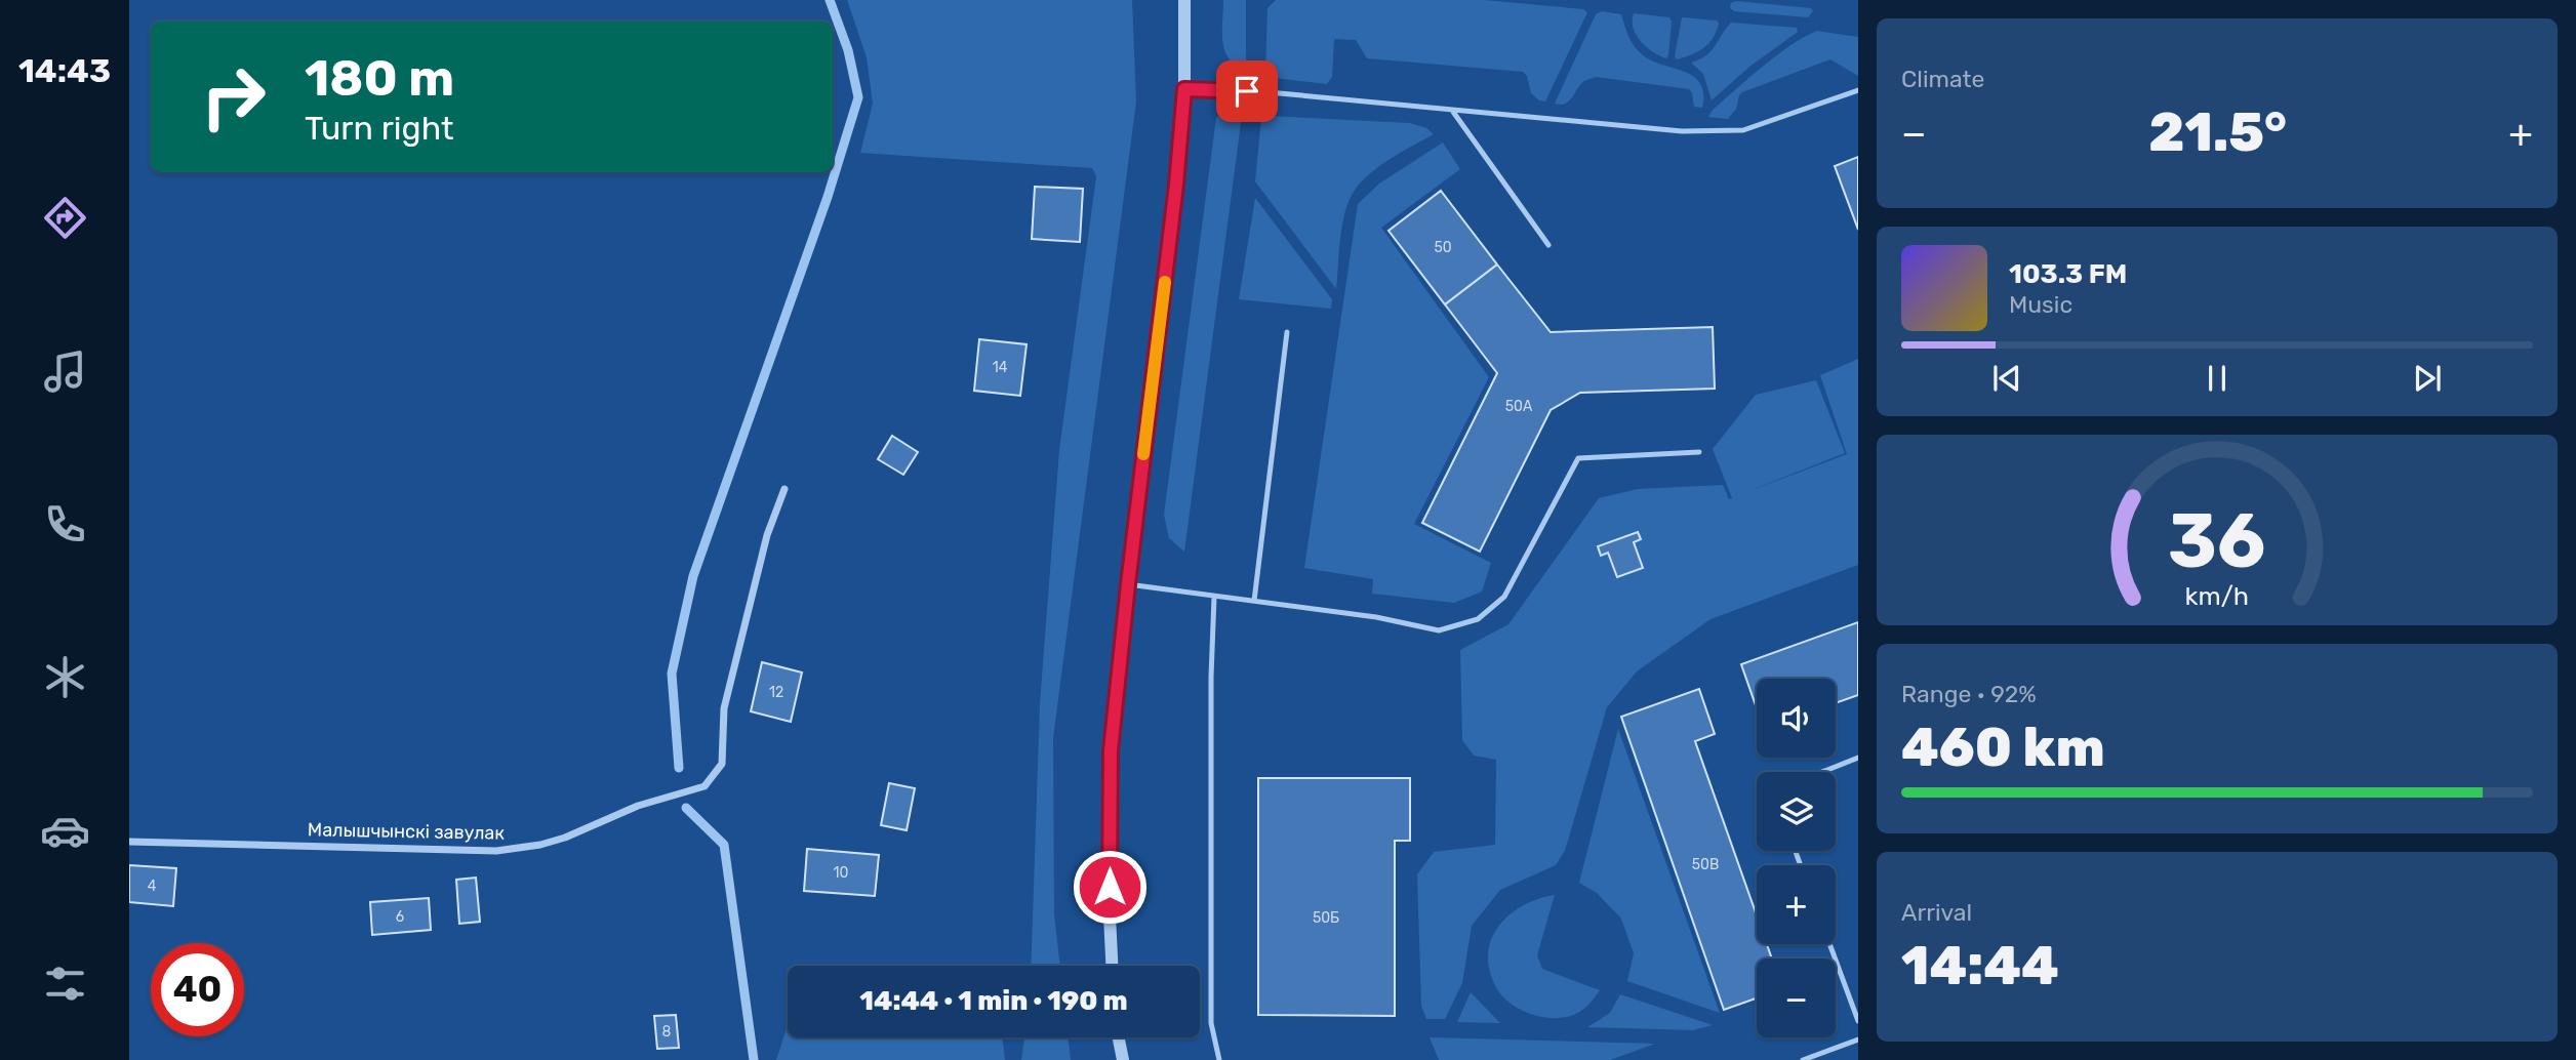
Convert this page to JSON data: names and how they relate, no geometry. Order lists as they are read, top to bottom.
{
  "streets": {
    "street": ["Малышчынскі завулак"]
  },
  "house_numbers": [
    "50",
    "14",
    "50А",
    "12",
    "50В",
    "10",
    "4",
    "6",
    "50Б",
    "8"
  ],
  "page": {
    "tabs": "14:43",
    "tile": [
      "Climate",
      ["Range · 92%", "460 km"],
      ["Arrival", "14:44"]
    ],
    "turn": ["180 m", "Turn right"],
    "heat": ["−", "21.5°", "+"],
    "song": ["103.3 FM", "Music"],
    "map_buttons": ["+", "−"],
    "limit": "40",
    "trip": "14:44 · 1 min · 190 m",
    "gauge": ["36", "km/h"]
  }
}
